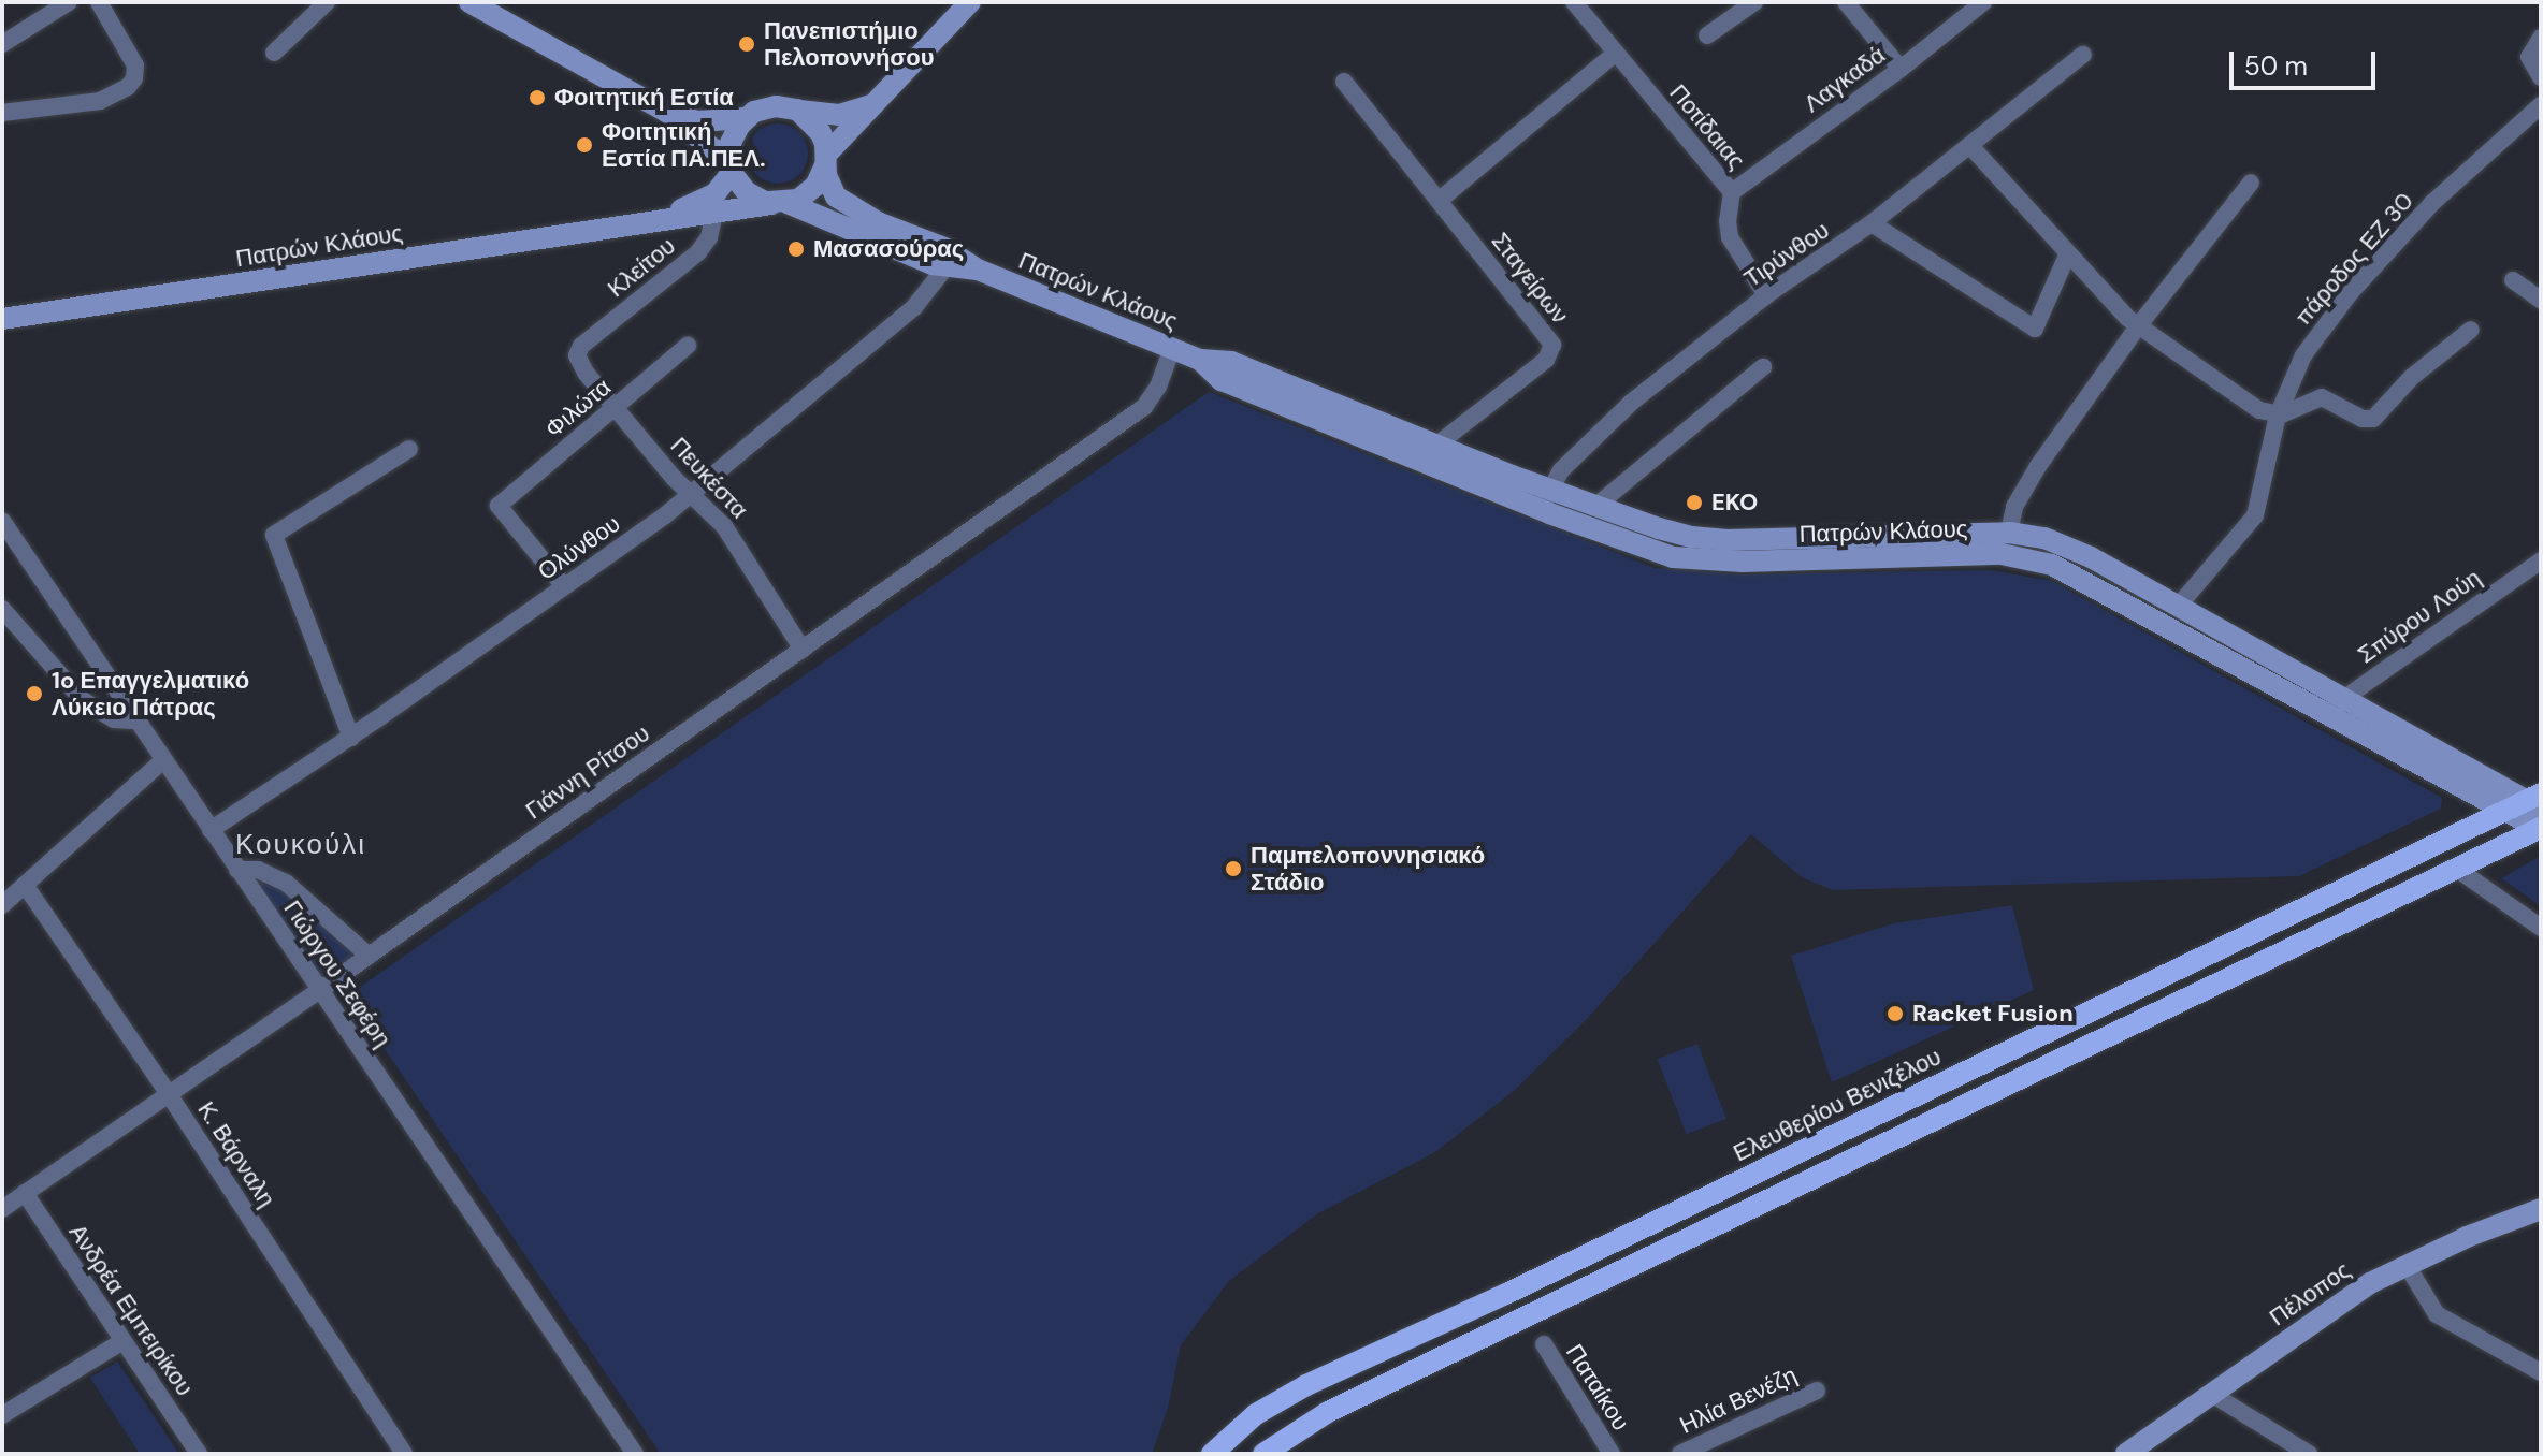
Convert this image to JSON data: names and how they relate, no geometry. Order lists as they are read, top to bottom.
{
  "streets": {
    "main road": ["Πατρών Κλάους", "Ελευθερίου Βενιζέλου", "Πέλοπος"],
    "street": [
      "Λαγκαδά",
      "Ποτίδαιας",
      "Τιρύνθου",
      "πάροδος ΕΖ 30",
      "Κλείτου",
      "Σταγείρων",
      "Φιλώτα",
      "Πευκέστα",
      "Ολύνθου",
      "Σπύρου Λούη",
      "Γιάννη Ρίτσου",
      "Γιώργου Σεφέρη",
      "Κ. Βάρναλη",
      "Ανδρέα Εμπειρίκου",
      "Παταίκου",
      "Ηλία Βενέζη"
    ]
  },
  "crossings": [
    ["Λαγκαδά", "Ποτίδαιας"],
    ["Ποτίδαιας", "Τιρύνθου"],
    ["Πατρών Κλάους", "Τιρύνθου"],
    ["Πατρών Κλάους", "πάροδος ΕΖ 30"],
    ["Πατρών Κλάους", "Σταγείρων"],
    ["Πατρών Κλάους", "Σπύρου Λούη"],
    ["Πατρών Κλάους", "Γιάννη Ρίτσου"],
    ["Πατρών Κλάους", "Ελευθερίου Βενιζέλου"],
    ["Κλείτου", "Πευκέστα"],
    ["Φιλώτα", "Πευκέστα"],
    ["Φιλώτα", "Ολύνθου"],
    ["Πευκέστα", "Ολύνθου"],
    ["Πευκέστα", "Γιάννη Ρίτσου"],
    ["Ολύνθου", "Γιώργου Σεφέρη"],
    ["Γιάννη Ρίτσου", "Γιώργου Σεφέρη"],
    ["Γιάννη Ρίτσου", "Κ. Βάρναλη"],
    ["Γιάννη Ρίτσου", "Ανδρέα Εμπειρίκου"]
  ],
  "districts": ["Κουκούλι"],
  "places": [
    "Πανεπιστήμιο Πελοποννήσου",
    "Φοιτητική Εστία",
    "Φοιτητική Εστία ΠΑ.ΠΕΛ.",
    "Μασασούρας",
    "EKO",
    "1o Επαγγελματικό Λύκειο Πάτρας",
    "Παμπελοποννησιακό Στάδιο",
    "Racket Fusion"
  ],
  "scale_bar": "50 m"
}
